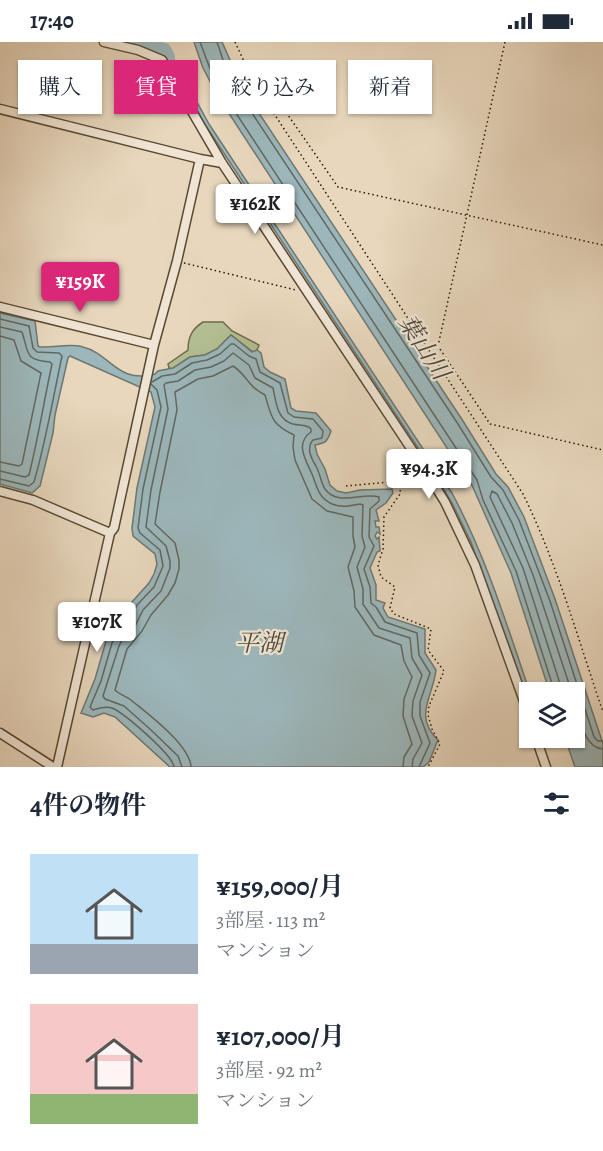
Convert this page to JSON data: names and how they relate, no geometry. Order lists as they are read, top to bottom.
{
  "water": ["葉山川", "平湖"],
  "page": {
    "status": "17:40",
    "chip": [
      "購入",
      "賃貸",
      "絞り込み",
      "新着"
    ],
    "price": [
      "¥162K",
      "¥159K",
      "¥94.3K",
      "¥107K"
    ],
    "heading": "4件の物件",
    "list": [
      {
        "name": "¥159,000/月",
        "note": "3部屋 · 113 m² · マンション"
      },
      {
        "name": "¥107,000/月",
        "note": "3部屋 · 92 m² · マンション"
      }
    ]
  }
}
